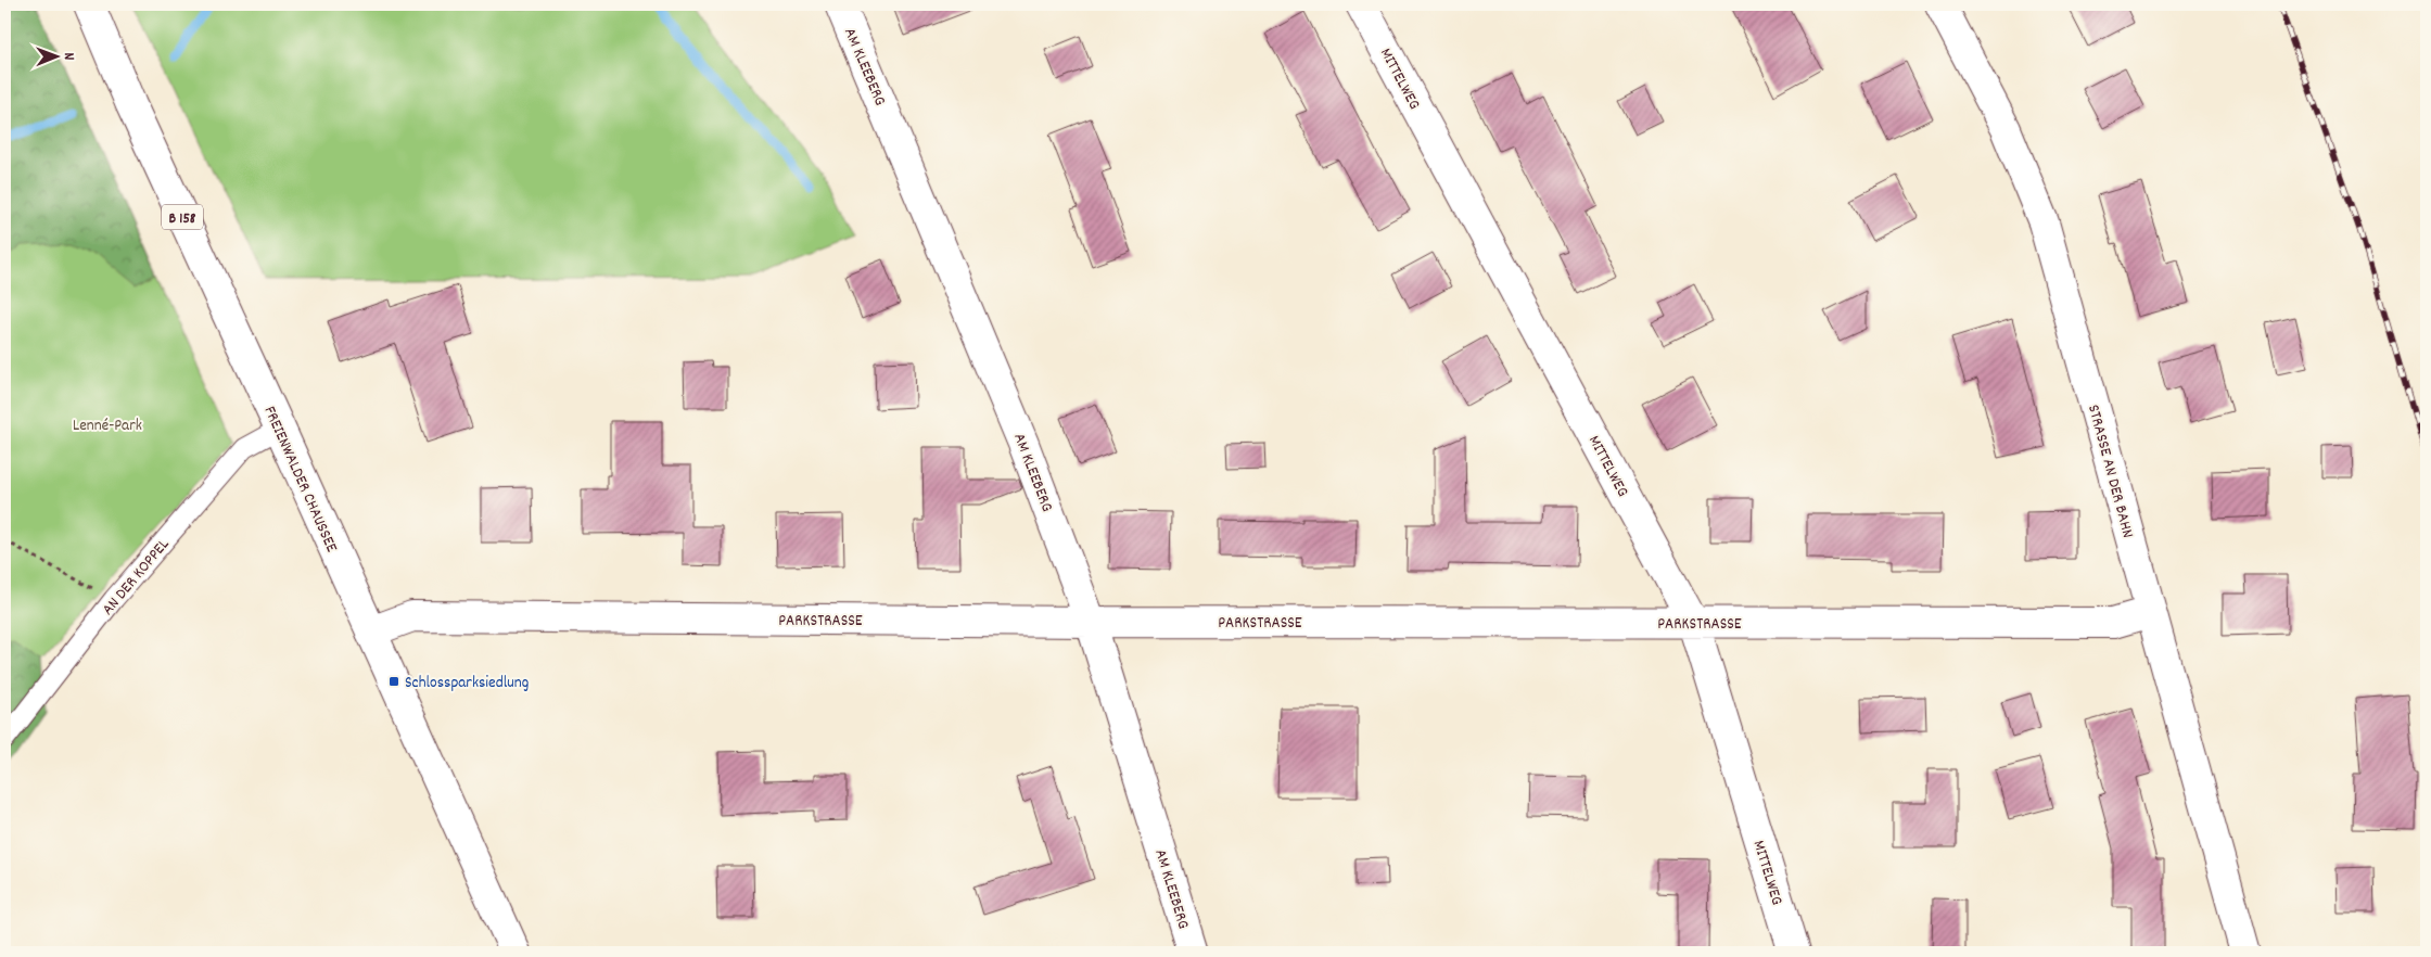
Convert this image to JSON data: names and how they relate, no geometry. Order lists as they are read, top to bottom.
{
  "streets": {
    "street": [
      "AM KLEEBERG",
      "MITTELWEG",
      "B 158",
      "STRASSE AN DER BAHN",
      "FREIENWALDER CHAUSSEE",
      "PARKSTRASSE"
    ],
    "lane": ["AN DER KOPPEL"]
  },
  "crossings": [
    ["AM KLEEBERG", "PARKSTRASSE"],
    ["MITTELWEG", "PARKSTRASSE"],
    ["STRASSE AN DER BAHN", "PARKSTRASSE"],
    ["FREIENWALDER CHAUSSEE", "AN DER KOPPEL"],
    ["FREIENWALDER CHAUSSEE", "PARKSTRASSE"]
  ],
  "parks": ["Lenné-Park"],
  "places": {
    "transit": ["Schlossparksiedlung"]
  },
  "north": "right"
}
